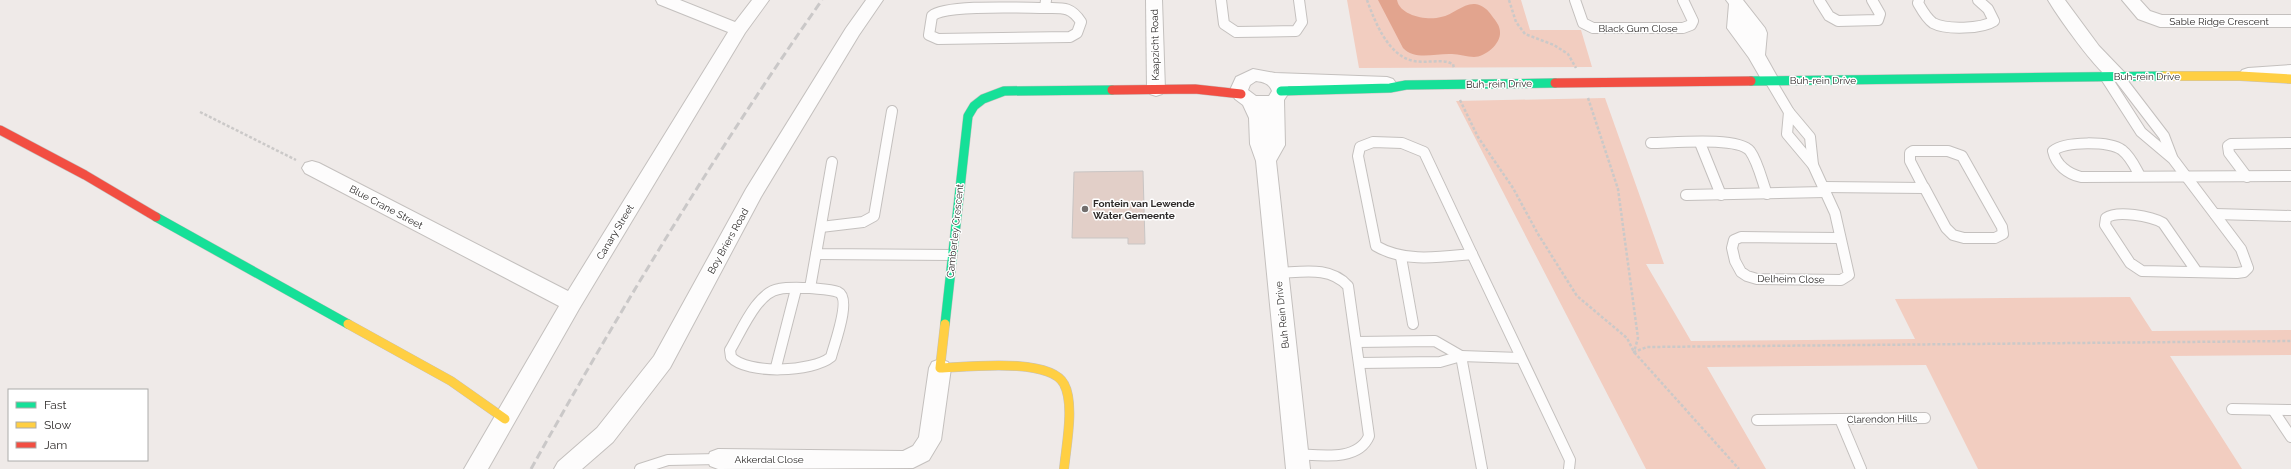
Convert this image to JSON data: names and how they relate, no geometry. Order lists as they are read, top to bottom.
{
  "streets": {
    "street": [
      "Sable Ridge Crescent",
      "Kaapzicht Road",
      "Buh-rein Drive",
      "Blue Crane Street",
      "Camberley Crescent",
      "Canary Street",
      "Boy Briers Road",
      "Buh Rein Drive",
      "Akkerdal Close"
    ],
    "lane": ["Black Gum Close", "Delheim Close", "Clarendon Hills"]
  },
  "crossings": [
    ["Kaapzicht Road", "Camberley Crescent"],
    ["Buh-rein Drive", "Delheim Close"],
    ["Blue Crane Street", "Canary Street"],
    ["Camberley Crescent", "Buh Rein Drive"],
    ["Camberley Crescent", "Akkerdal Close"]
  ],
  "places": ["Fontein van Lewende Water Gemeente"],
  "legend": ["Fast", "Slow", "Jam"]
}
